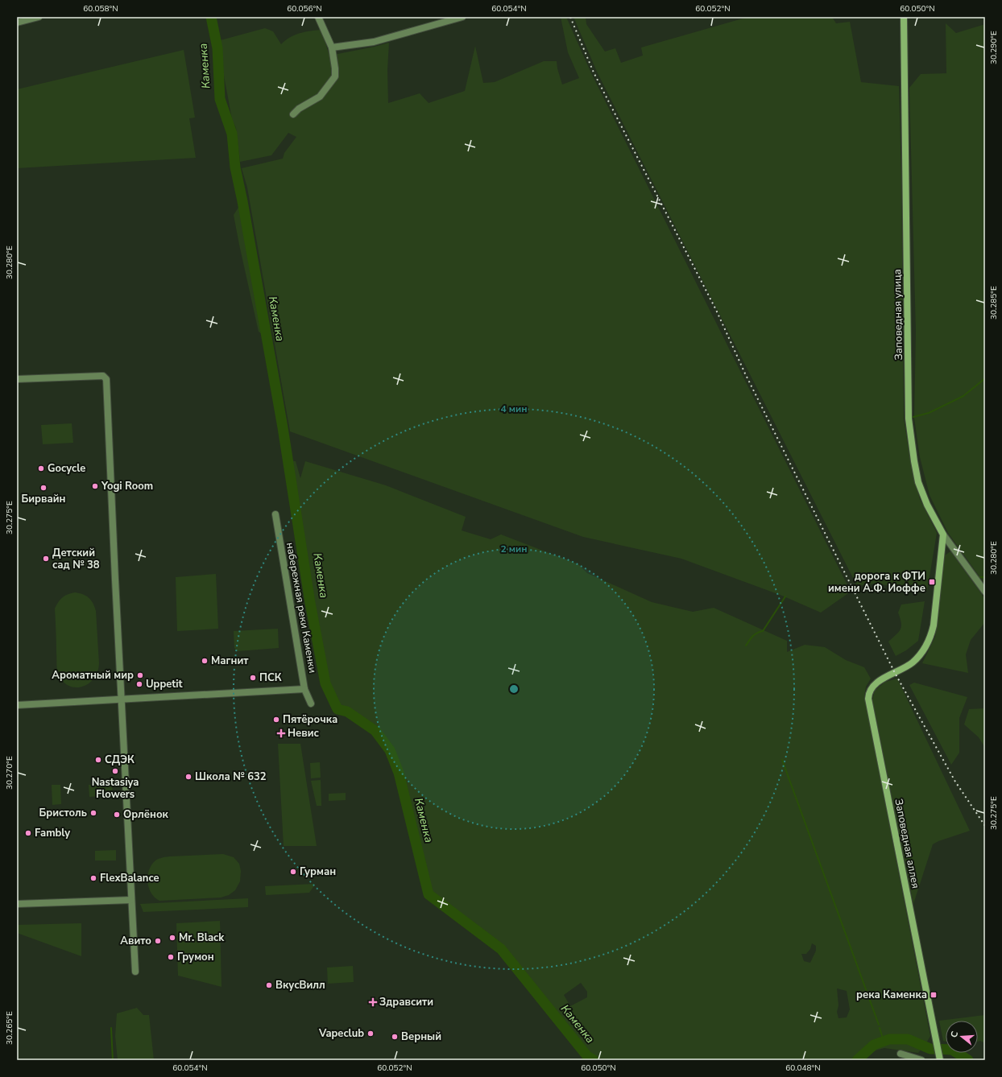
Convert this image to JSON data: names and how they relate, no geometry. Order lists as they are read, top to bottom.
{
  "streets": {
    "street": ["Заповедная улица", "набережная реки Каменки", "Заповедная аллея"]
  },
  "crossings": [
    ["Заповедная улица", "Заповедная аллея"]
  ],
  "water": ["Каменка"],
  "places": {
    "other": [
      "Gocycle",
      "Yogi Room",
      "Бирвайн",
      "Детский сад № 38",
      "Магнит",
      "Ароматный мир",
      "ПСК",
      "Uppetit",
      "Пятёрочка",
      "СДЭК",
      "Nastasiya Flowers",
      "Школа № 632",
      "Бристоль",
      "Орлёнок",
      "Fambly",
      "Гурман",
      "FlexBalance",
      "Mr. Black",
      "Авито",
      "Грумон",
      "ВкусВилл",
      "Vapeclub",
      "Верный"
    ],
    "transit": ["дорога к ФТИ имени А.Ф. Иоффе", "река Каменка"],
    "health": ["Невис", "Здравсити"]
  },
  "north": "left",
  "coordinates": [
    "60.058°N",
    "60.056°N",
    "60.054°N",
    "60.052°N",
    "60.050°N",
    "30.290°E",
    "30.280°E",
    "30.285°E",
    "30.275°E",
    "30.270°E",
    "30.265°E",
    "60.048°N"
  ],
  "rings": ["4 мин", "2 мин"]
}
